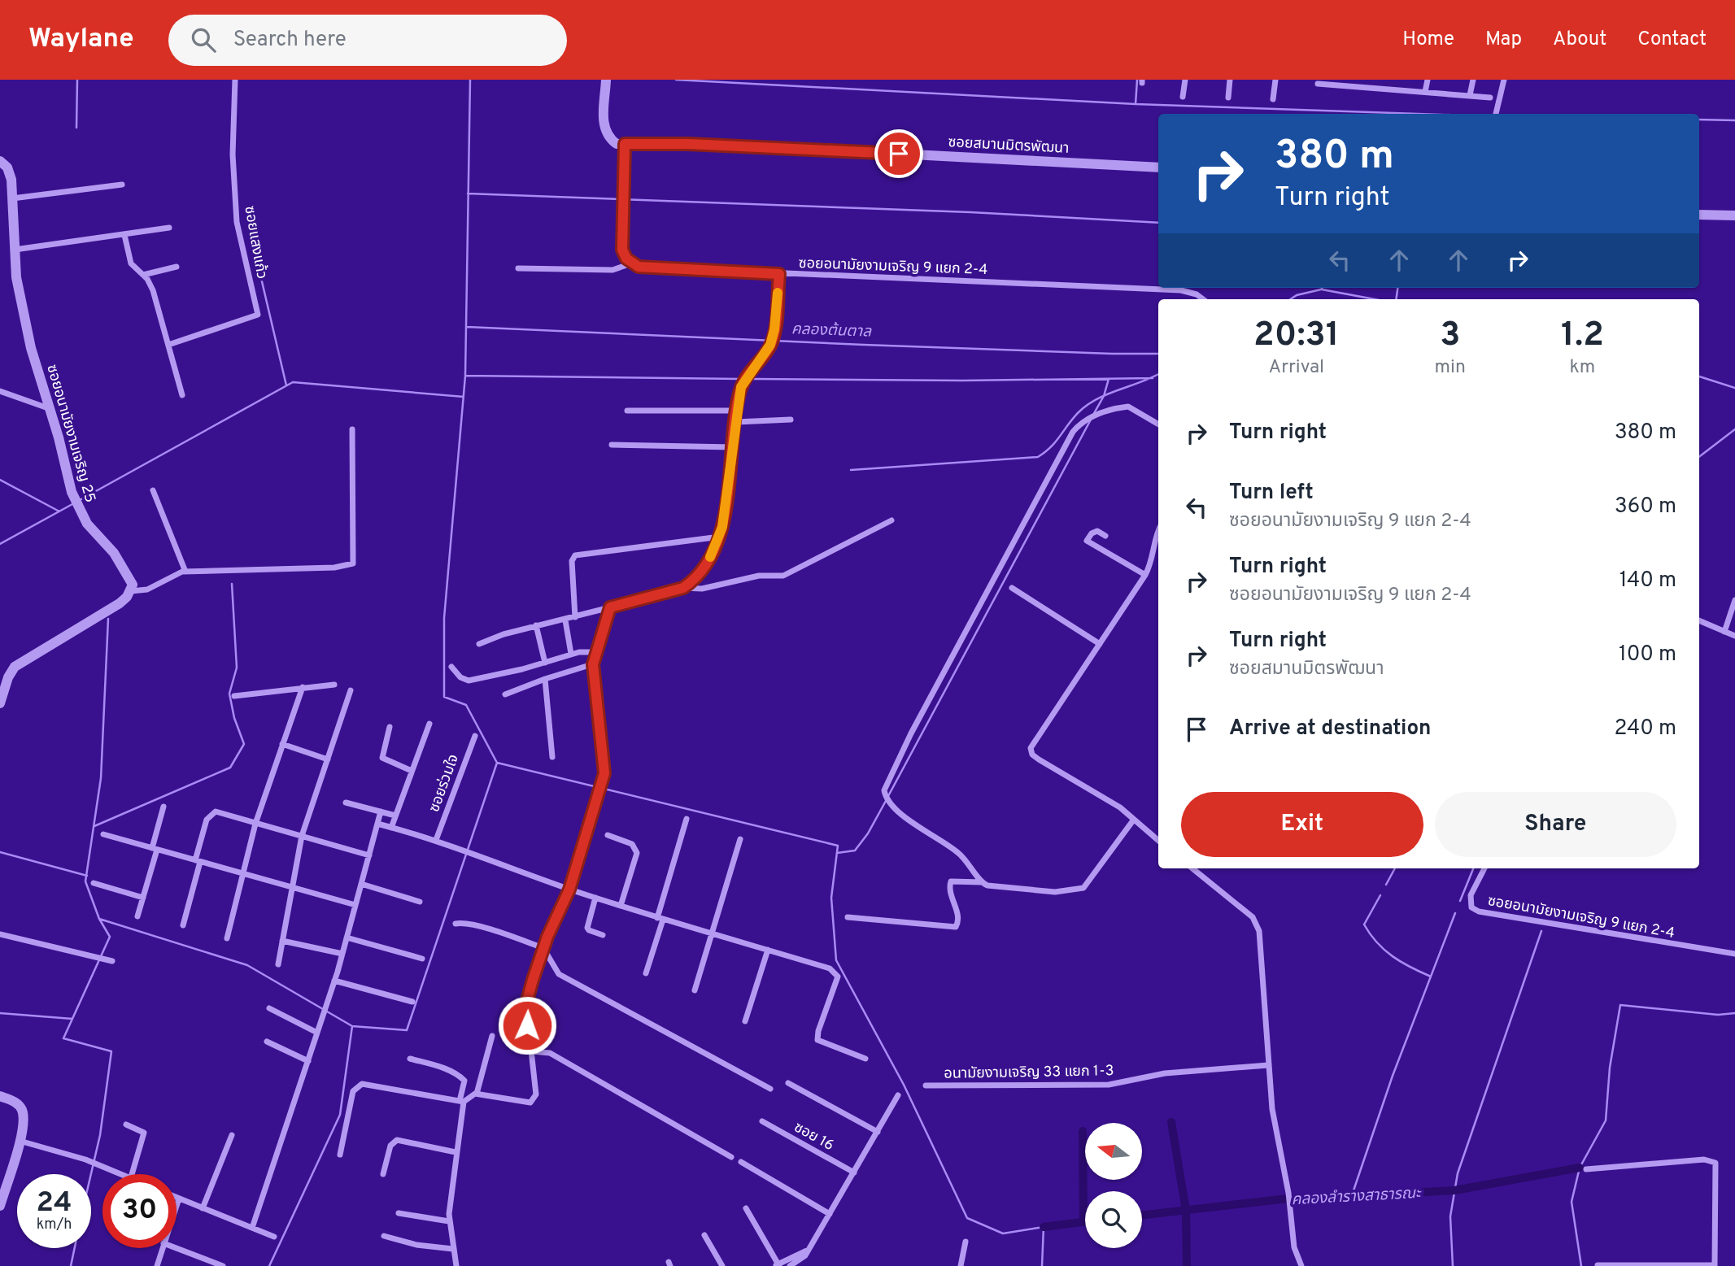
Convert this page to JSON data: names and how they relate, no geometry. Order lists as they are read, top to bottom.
{
  "streets": {
    "street": [
      "ซอยสมานมิตรพัฒนา",
      "ซอยแสงแก้ว",
      "ซอยอนามัยงามเจริญ 9 แยก 2-4",
      "ซอยอนามัยงามเจริญ 25",
      "ซอยร่วมใจ",
      "อนามัยงามเจริญ 33 แยก 1-3",
      "ซอย 16"
    ]
  },
  "water": ["คลองต้นตาล", "คลองลำรางสาธารณะ"],
  "north": "left",
  "page": {
    "header": "Waylane",
    "search": "Search here",
    "nav": [
      "Home",
      "Map",
      "About",
      "Contact"
    ],
    "turn": ["380 m", "Turn right"],
    "eta": [
      "20:31",
      "Arrival",
      "3",
      "min",
      "1.2",
      "km"
    ],
    "list": [
      {
        "name": "Turn right",
        "value": "380 m"
      },
      {
        "name": "Turn left",
        "note": "ซอยอนามัยงามเจริญ 9 แยก 2-4",
        "value": "360 m"
      },
      {
        "name": "Turn right",
        "note": "ซอยอนามัยงามเจริญ 9 แยก 2-4",
        "value": "140 m"
      },
      {
        "name": "Turn right",
        "note": "ซอยสมานมิตรพัฒนา",
        "value": "100 m"
      },
      {
        "name": "Arrive at destination",
        "value": "240 m"
      }
    ],
    "buttons": ["Exit", "Share"],
    "speed": "24 km/h",
    "limit": "30"
  }
}
